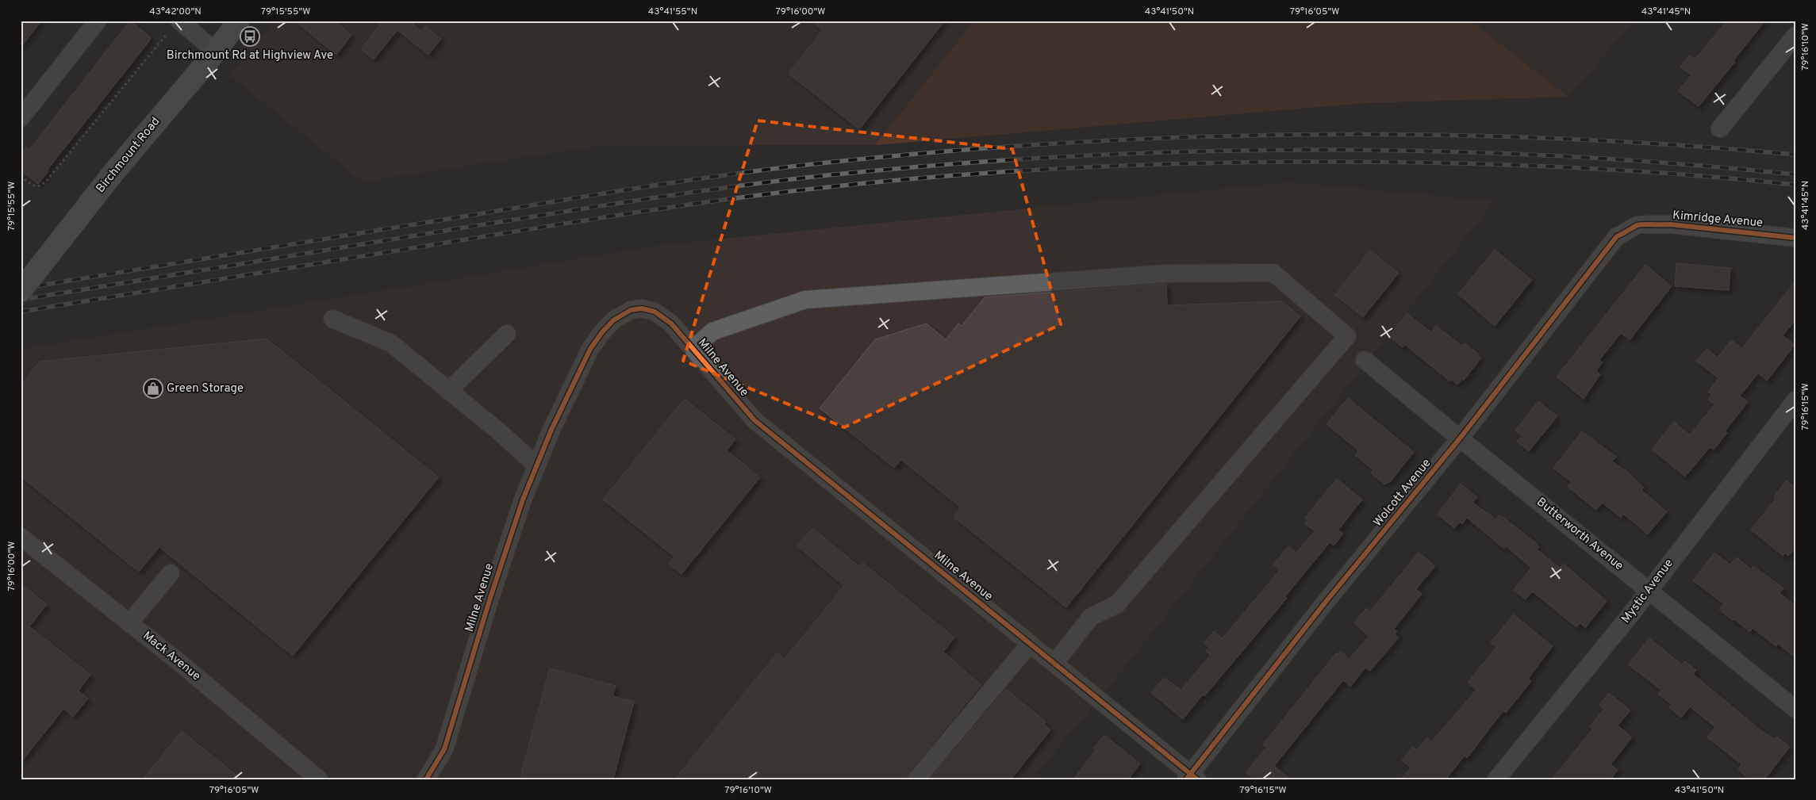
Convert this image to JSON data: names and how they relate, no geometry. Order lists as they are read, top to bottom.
{
  "streets": {
    "main road": ["Birchmount Road"],
    "street": [
      "Kimridge Avenue",
      "Milne Avenue",
      "Wolcott Avenue",
      "Butterworth Avenue",
      "Mystic Avenue",
      "Mack Avenue"
    ]
  },
  "crossings": [
    ["Kimridge Avenue", "Wolcott Avenue"],
    ["Milne Avenue", "Wolcott Avenue"],
    ["Wolcott Avenue", "Butterworth Avenue"],
    ["Butterworth Avenue", "Mystic Avenue"]
  ],
  "places": {
    "bus stop": ["Birchmount Rd at Highview Ave"],
    "shop": ["Green Storage"]
  },
  "coordinates": [
    "43°42'00\"N",
    "79°15'55\"W",
    "43°41'55\"N",
    "79°16'00\"W",
    "43°41'50\"N",
    "79°16'05\"W",
    "43°41'45\"N",
    "79°16'10\"W",
    "79°16'15\"W"
  ]
}
